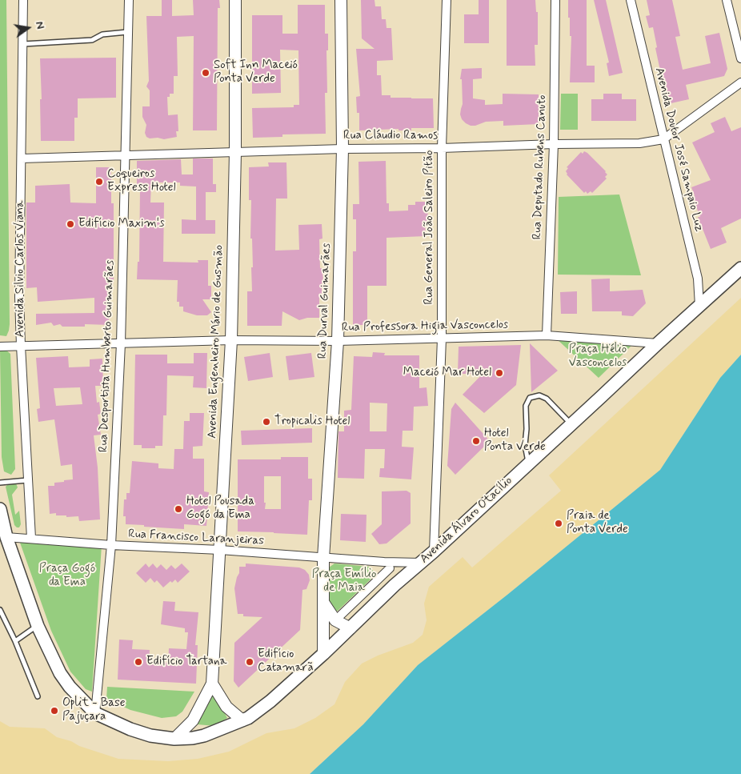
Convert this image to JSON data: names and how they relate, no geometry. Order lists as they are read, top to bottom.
{
  "streets": {
    "main road": ["Avenida Álvaro Otacílio"],
    "street": [
      "Rua Cláudio Ramos",
      "Avenida Doutor José Sampaio Luz",
      "Rua Deputado Rubens Canuto",
      "Rua General João Saleiro Pitão",
      "Avenida Silvio Carlos Viana",
      "Rua Durval Guimarães",
      "Rua Professora Higia Vasconcelos",
      "Avenida Engenheiro Mário de Gusmão",
      "Rua Desportista Humberto Guimarães",
      "Rua Francisco Laranjeiras"
    ]
  },
  "crossings": [
    ["Rua Cláudio Ramos", "Avenida Doutor José Sampaio Luz"],
    ["Rua Cláudio Ramos", "Rua Deputado Rubens Canuto"],
    ["Rua Cláudio Ramos", "Rua General João Saleiro Pitão"],
    ["Rua Cláudio Ramos", "Avenida Silvio Carlos Viana"],
    ["Rua Cláudio Ramos", "Rua Durval Guimarães"],
    ["Rua Cláudio Ramos", "Avenida Engenheiro Mário de Gusmão"],
    ["Rua Cláudio Ramos", "Rua Desportista Humberto Guimarães"],
    ["Avenida Doutor José Sampaio Luz", "Avenida Álvaro Otacílio"],
    ["Rua Deputado Rubens Canuto", "Rua Professora Higia Vasconcelos"],
    ["Rua General João Saleiro Pitão", "Rua Professora Higia Vasconcelos"],
    ["Rua General João Saleiro Pitão", "Avenida Álvaro Otacílio"],
    ["Avenida Silvio Carlos Viana", "Rua Professora Higia Vasconcelos"],
    ["Avenida Silvio Carlos Viana", "Rua Francisco Laranjeiras"],
    ["Rua Durval Guimarães", "Rua Professora Higia Vasconcelos"],
    ["Rua Durval Guimarães", "Avenida Álvaro Otacílio"],
    ["Rua Durval Guimarães", "Rua Francisco Laranjeiras"],
    ["Rua Professora Higia Vasconcelos", "Avenida Engenheiro Mário de Gusmão"],
    ["Rua Professora Higia Vasconcelos", "Rua Desportista Humberto Guimarães"],
    ["Rua Professora Higia Vasconcelos", "Avenida Álvaro Otacílio"],
    ["Avenida Engenheiro Mário de Gusmão", "Avenida Álvaro Otacílio"],
    ["Avenida Engenheiro Mário de Gusmão", "Rua Francisco Laranjeiras"],
    ["Rua Desportista Humberto Guimarães", "Rua Francisco Laranjeiras"],
    ["Avenida Álvaro Otacílio", "Rua Francisco Laranjeiras"]
  ],
  "parks": ["Praça Hélio Vasconcelos", "Praça Gogó da Ema", "Praça Emílio de Maia"],
  "places": [
    "Soft Inn Maceió Ponta Verde",
    "Coqueiros Express Hotel",
    "Edifício Maxim's",
    "Maceió Mar Hotel",
    "Tropicalis Hotel",
    "Hotel Ponta Verde",
    "Hotel Pousada Gogó da Ema",
    "Praia de Ponta Verde",
    "Edifício Tartana",
    "Edifício Catamarã",
    "Oplit - Base Pajuçara"
  ],
  "north": "right"
}
